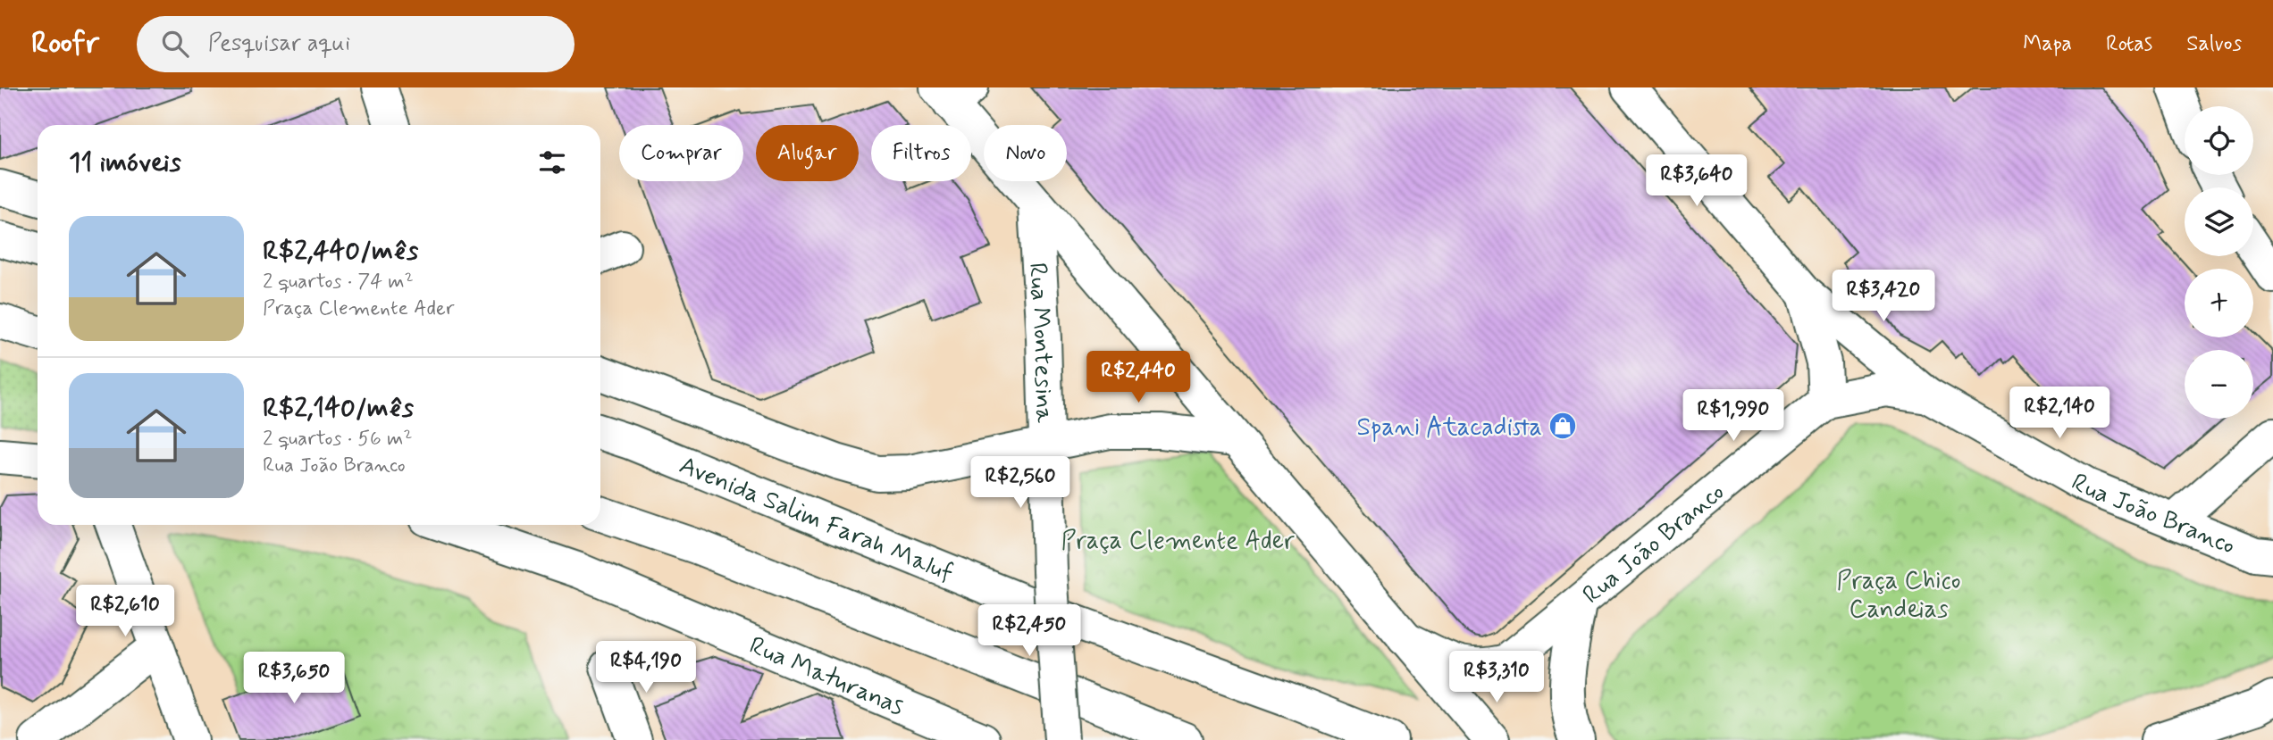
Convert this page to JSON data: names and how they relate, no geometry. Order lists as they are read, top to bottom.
{
  "streets": {
    "main road": [
      "Rua Montesina",
      "Rua João Branco",
      "Avenida Salim Farah Maluf",
      "Rua Maturanas"
    ]
  },
  "parks": ["Praça Clemente Ader", "Praça Chico Candeias"],
  "places": {
    "shop": ["Spani Atacadista"]
  },
  "page": {
    "header": "Roofr",
    "search": "Pesquisar aqui",
    "nav": ["Mapa", "Rotas", "Salvos"],
    "map_buttons": ["+", "−"],
    "chip": [
      "Comprar",
      "Alugar",
      "Filtros",
      "Novo"
    ],
    "heading": "11 imóveis",
    "price": [
      "R$3,640",
      "R$3,420",
      "R$2,440",
      "R$2,140",
      "R$1,990",
      "R$2,560",
      "R$2,610",
      "R$2,450",
      "R$4,190",
      "R$3,310",
      "R$3,650"
    ],
    "list": [
      {
        "name": "R$2,440/mês",
        "note": "2 quartos · 74 m² · Praça Clemente Ader"
      },
      {
        "name": "R$2,140/mês",
        "note": "2 quartos · 56 m² · Rua João Branco"
      }
    ]
  }
}
